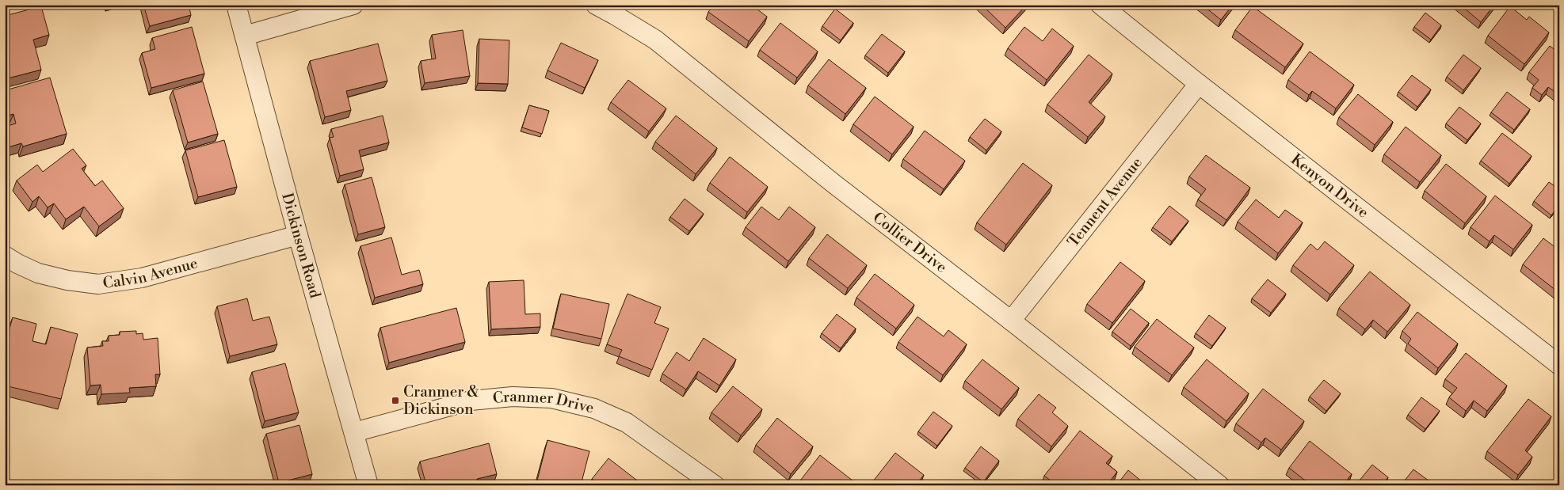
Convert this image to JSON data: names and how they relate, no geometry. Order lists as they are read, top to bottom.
{
  "streets": {
    "street": [
      "Kenyon Drive",
      "Tennent Avenue",
      "Collier Drive",
      "Dickinson Road",
      "Calvin Avenue",
      "Cranmer Drive"
    ]
  },
  "crossings": [
    ["Kenyon Drive", "Tennent Avenue"],
    ["Tennent Avenue", "Collier Drive"],
    ["Dickinson Road", "Calvin Avenue"],
    ["Dickinson Road", "Cranmer Drive"]
  ],
  "places": {
    "transit": ["Cranmer & Dickinson"]
  }
}
